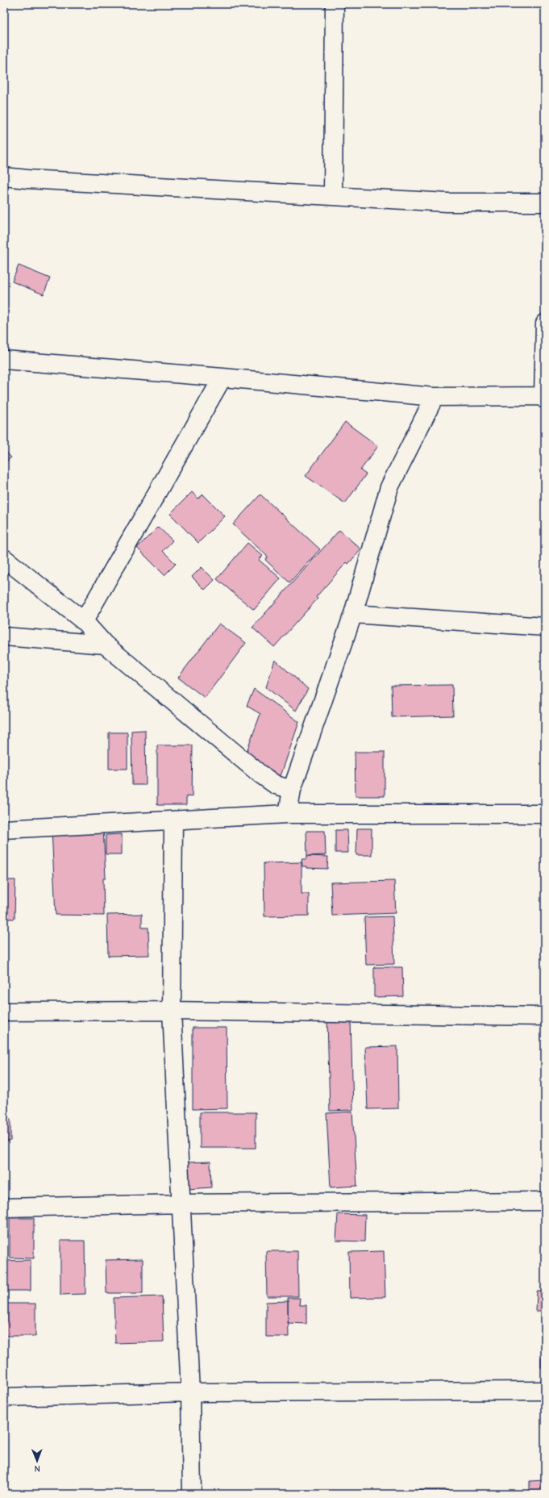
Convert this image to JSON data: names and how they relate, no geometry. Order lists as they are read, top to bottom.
{
  "north": "bottom"
}
